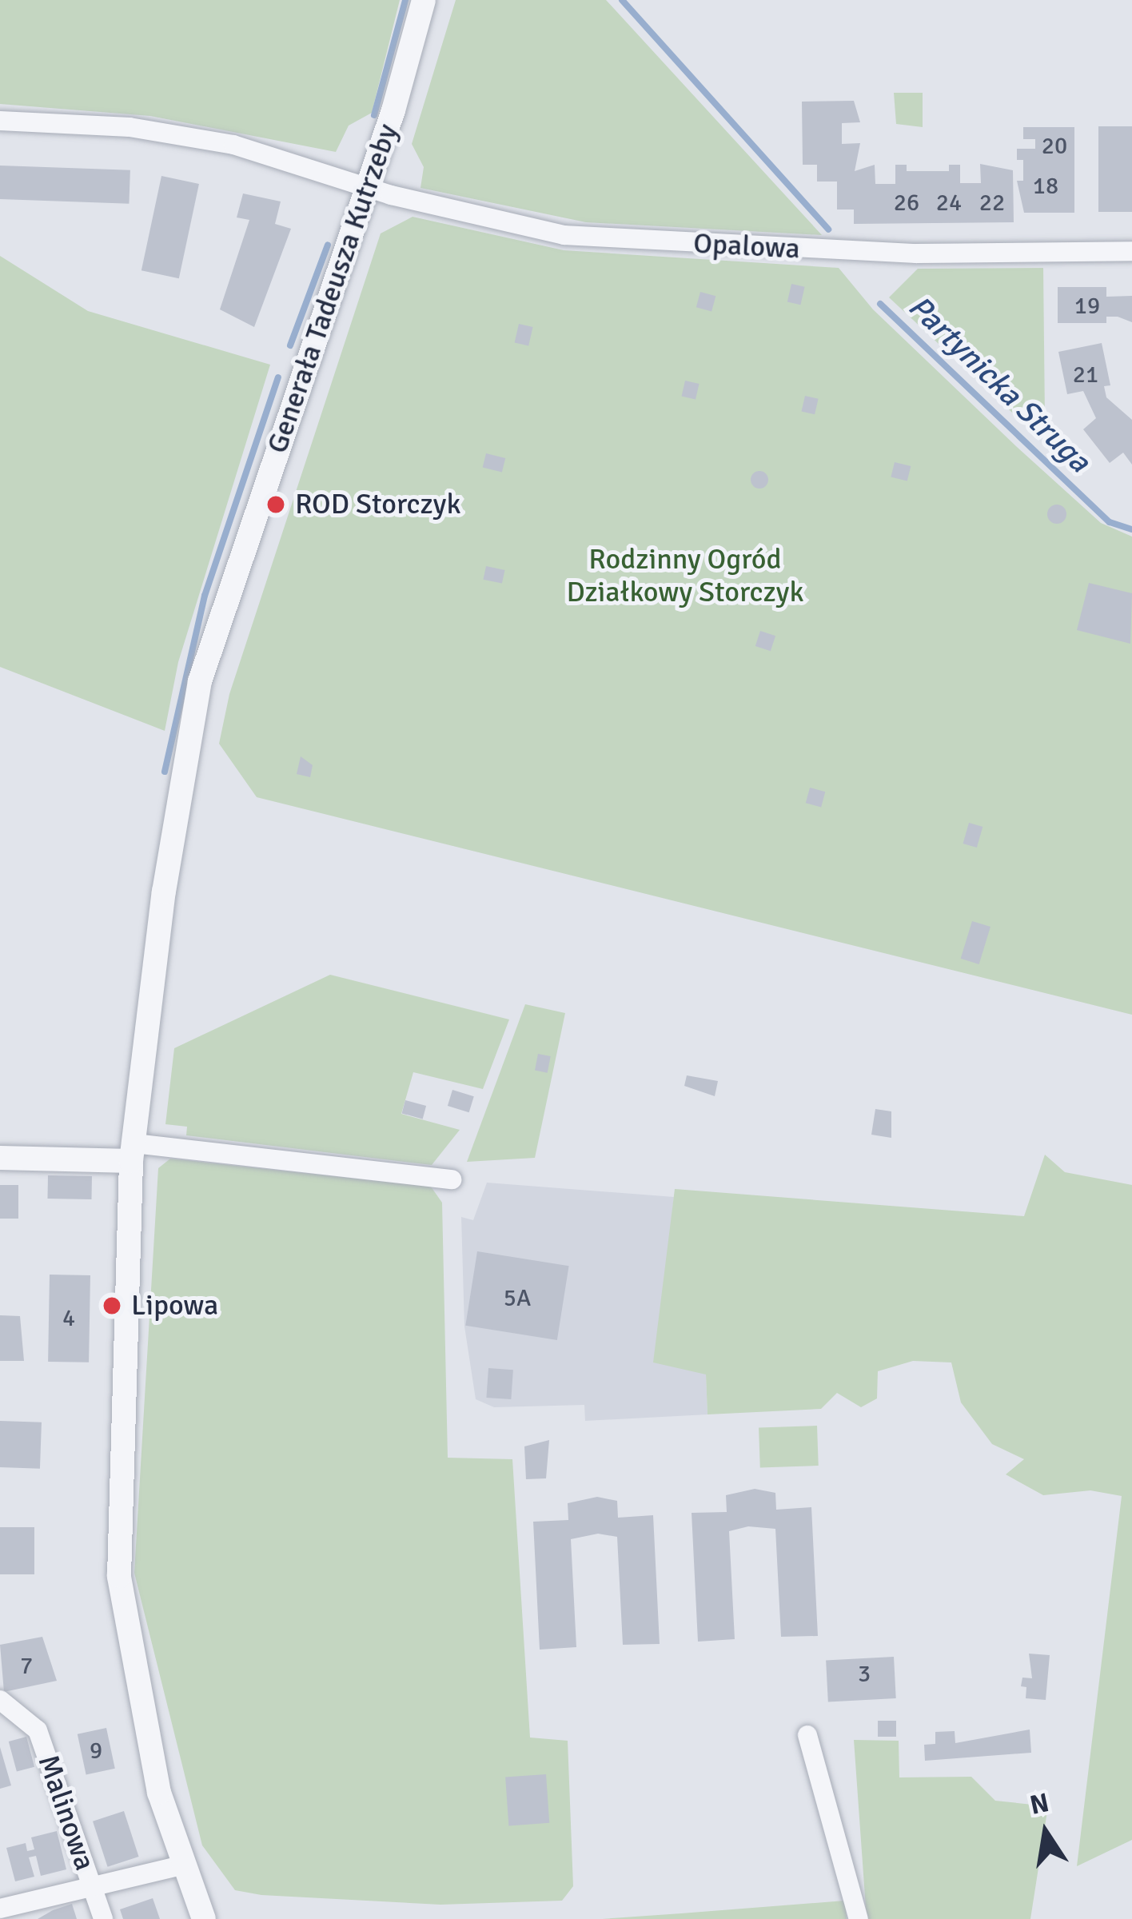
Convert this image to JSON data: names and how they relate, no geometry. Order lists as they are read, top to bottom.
{
  "streets": {
    "street": ["Opalowa", "Generała Tadeusza Kutrzeby", "Malinowa"]
  },
  "crossings": [
    ["Opalowa", "Generała Tadeusza Kutrzeby"]
  ],
  "water": ["Partynicka Struga"],
  "parks": ["Rodzinny Ogród Działkowy Storczyk"],
  "places": ["ROD Storczyk", "Lipowa"],
  "house_numbers": [
    "20",
    "18",
    "26",
    "24",
    "22",
    "19",
    "21",
    "5A",
    "4",
    "7",
    "3",
    "9"
  ],
  "north": "top"
}
